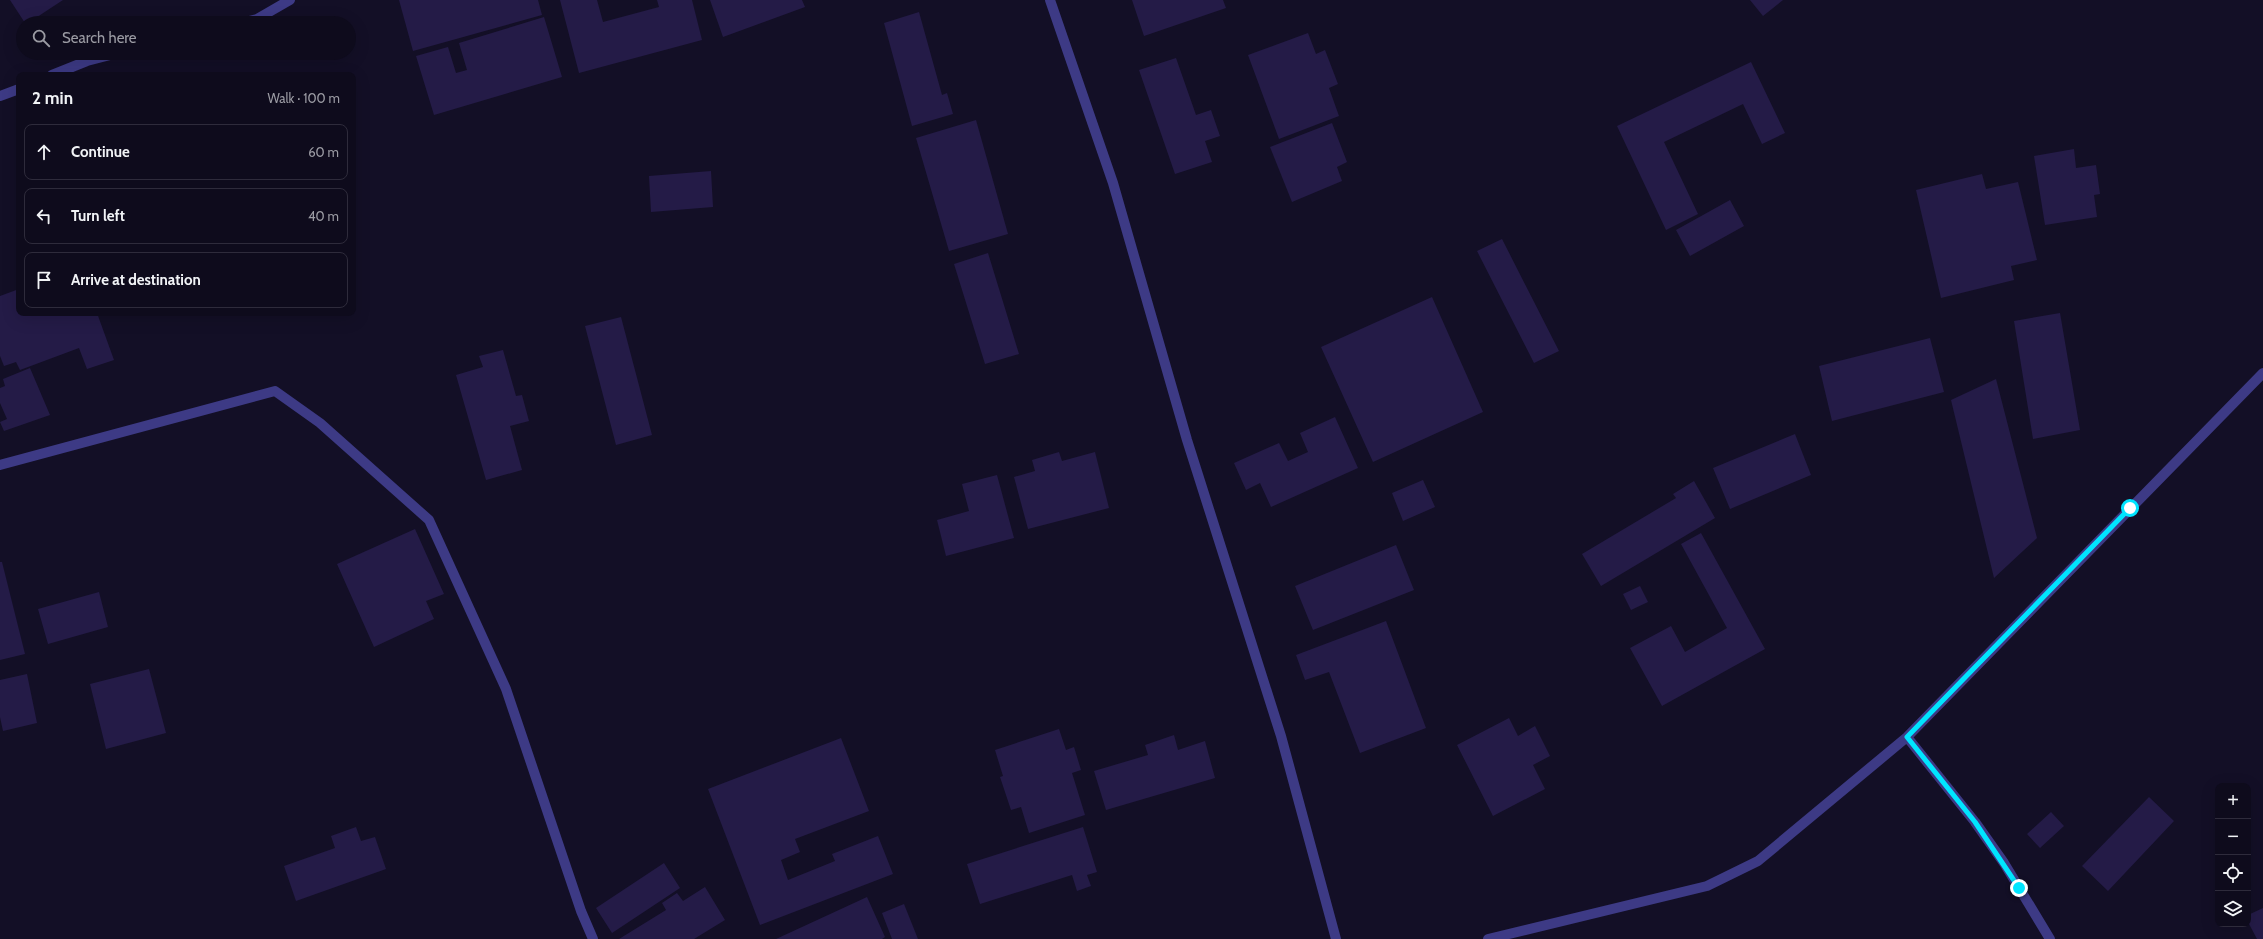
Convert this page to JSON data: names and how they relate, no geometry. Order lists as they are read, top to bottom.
{
  "page": {
    "search": "Search here",
    "heading": ["2 min", "Walk · 100 m"],
    "list": [
      ["Continue", "60 m"],
      ["Turn left", "40 m"],
      "Arrive at destination"
    ],
    "map_buttons": ["+", "−"]
  }
}
